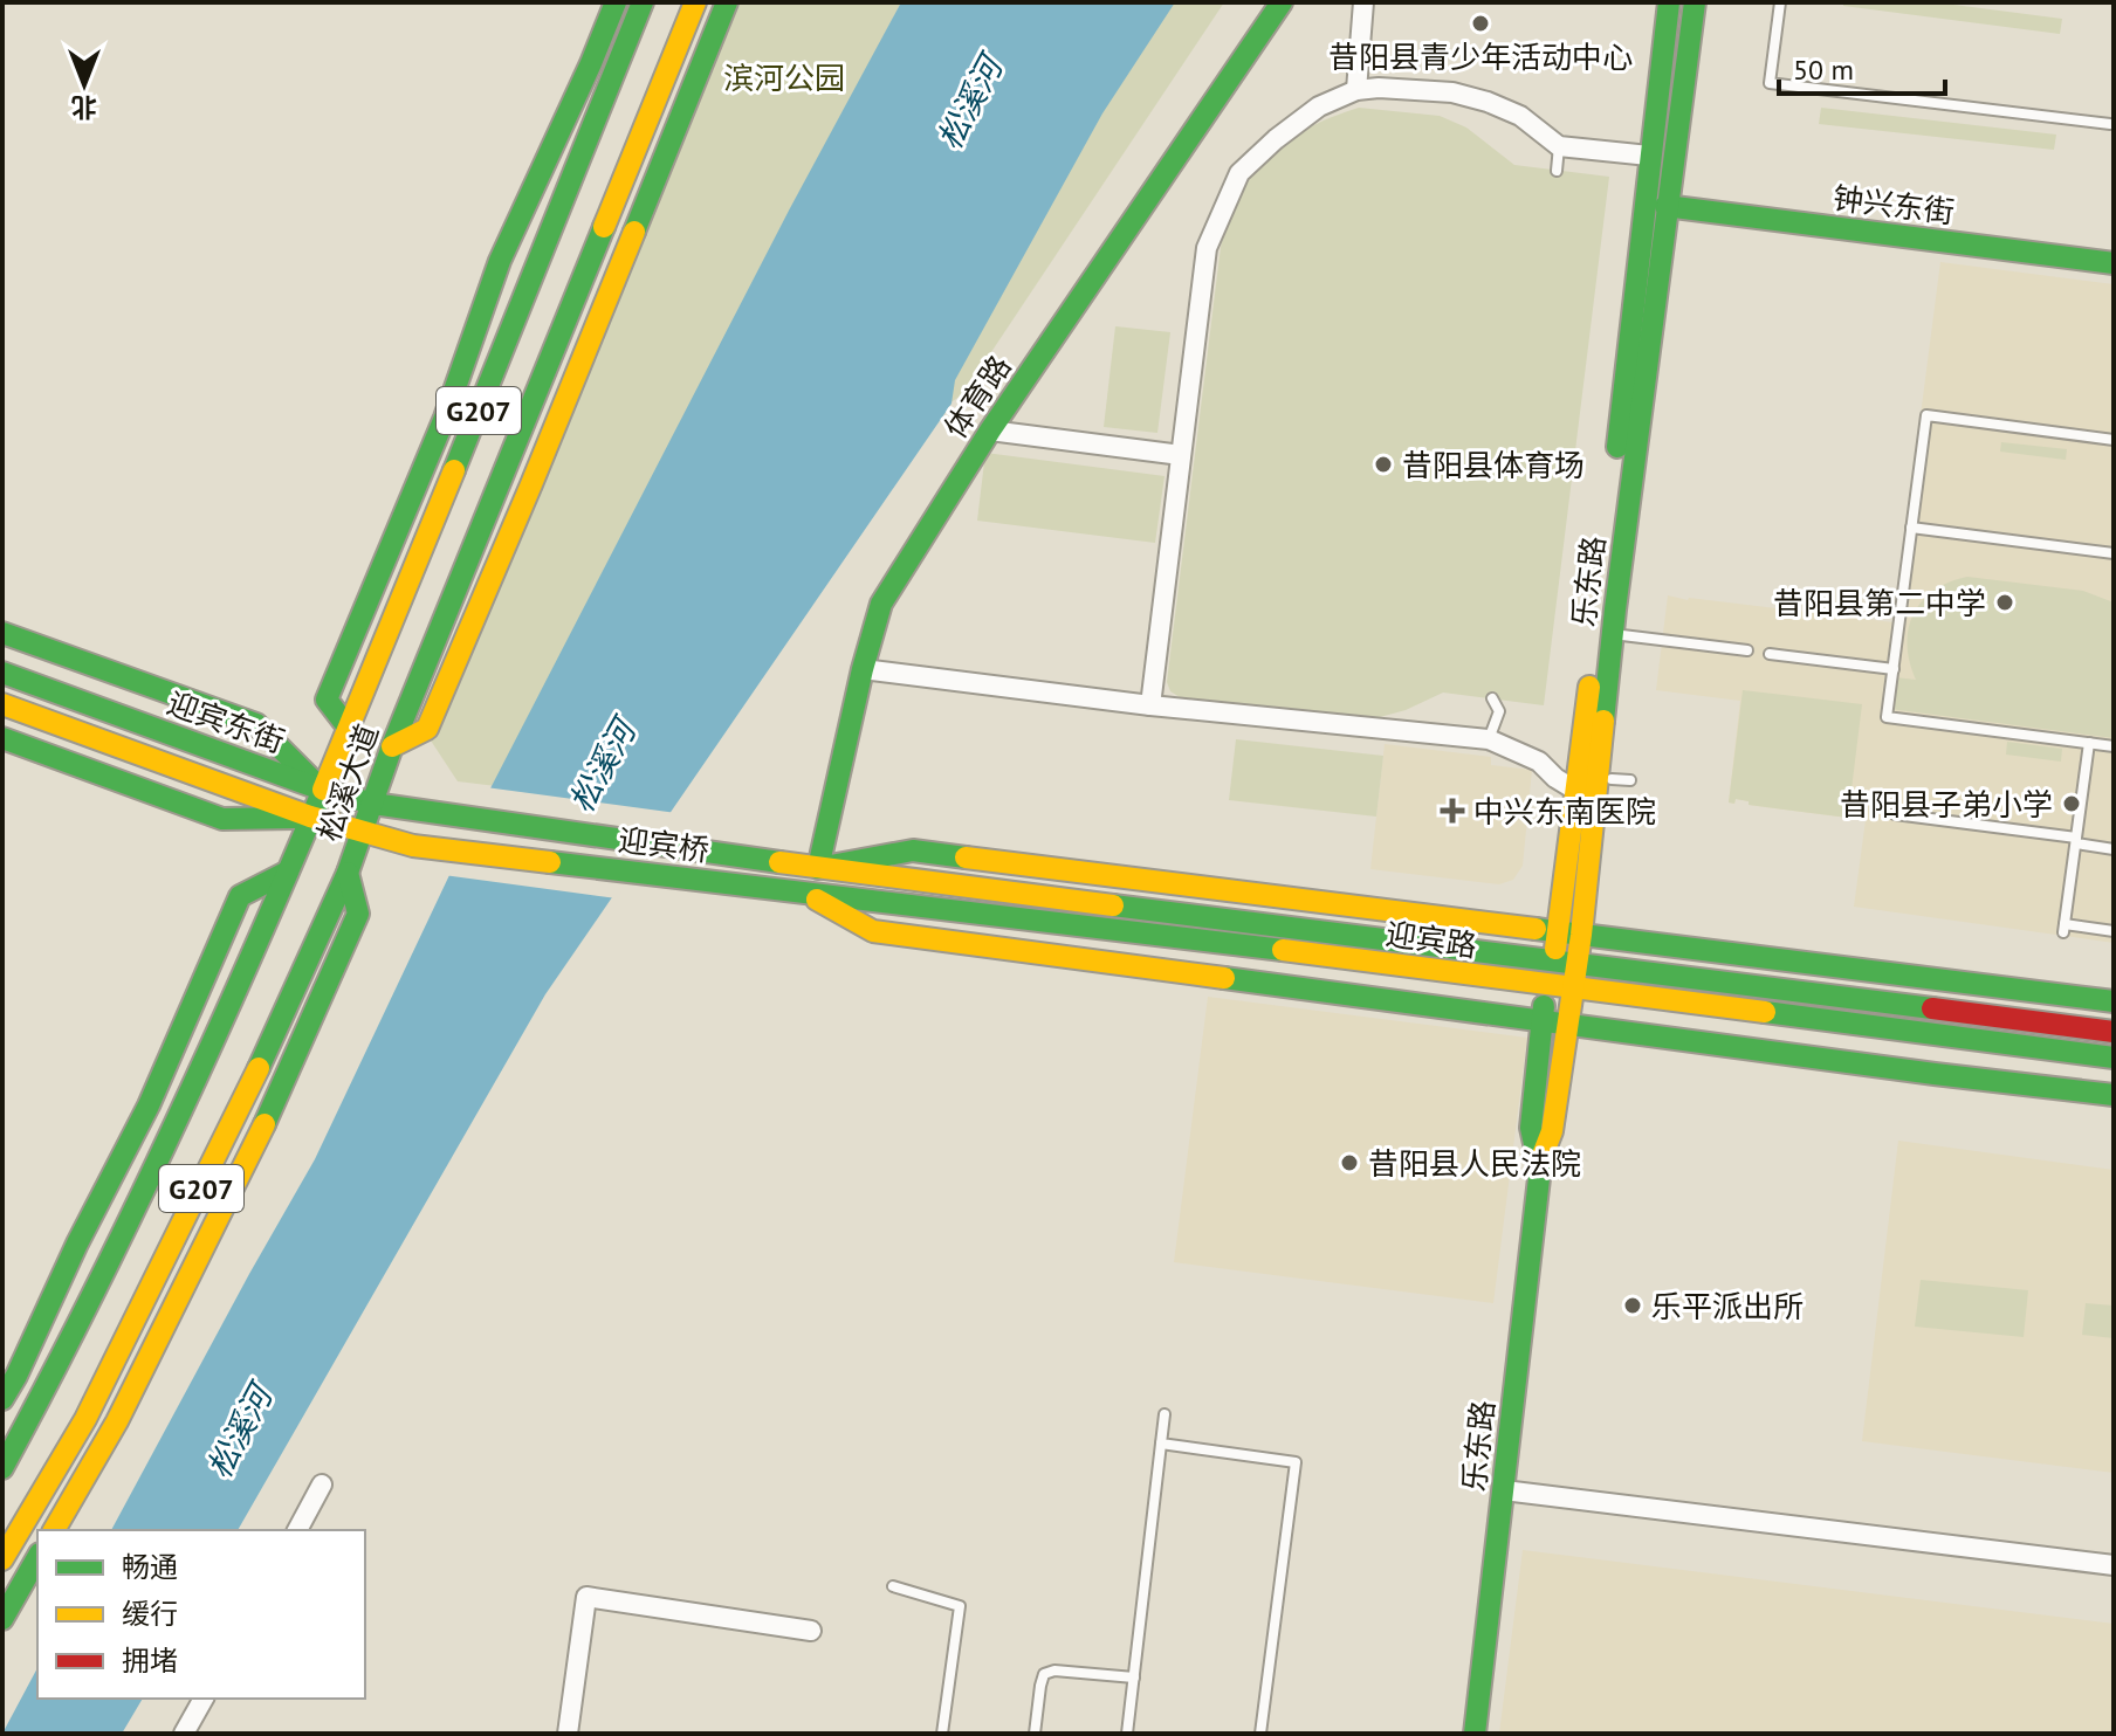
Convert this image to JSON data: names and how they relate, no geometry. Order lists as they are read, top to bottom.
{
  "streets": {
    "main road": [
      "钟兴东街",
      "体育路",
      "G207",
      "乐东路",
      "迎宾东街",
      "松溪大道",
      "迎宾桥",
      "迎宾路"
    ]
  },
  "crossings": [
    ["钟兴东街", "乐东路"],
    ["体育路", "迎宾路"],
    ["乐东路", "迎宾路"],
    ["迎宾东街", "松溪大道"],
    ["迎宾东街", "迎宾桥"],
    ["迎宾桥", "迎宾路"]
  ],
  "water": ["松溪河"],
  "parks": ["滨河公园"],
  "places": {
    "other": [
      "昔阳县青少年活动中心",
      "昔阳县体育场",
      "昔阳县第二中学",
      "昔阳县子弟小学",
      "昔阳县人民法院",
      "乐平派出所"
    ],
    "health": ["中兴东南医院"]
  },
  "legend": ["畅通", "缓行", "拥堵"],
  "scale_bar": "50 m",
  "north": "bottom"
}
